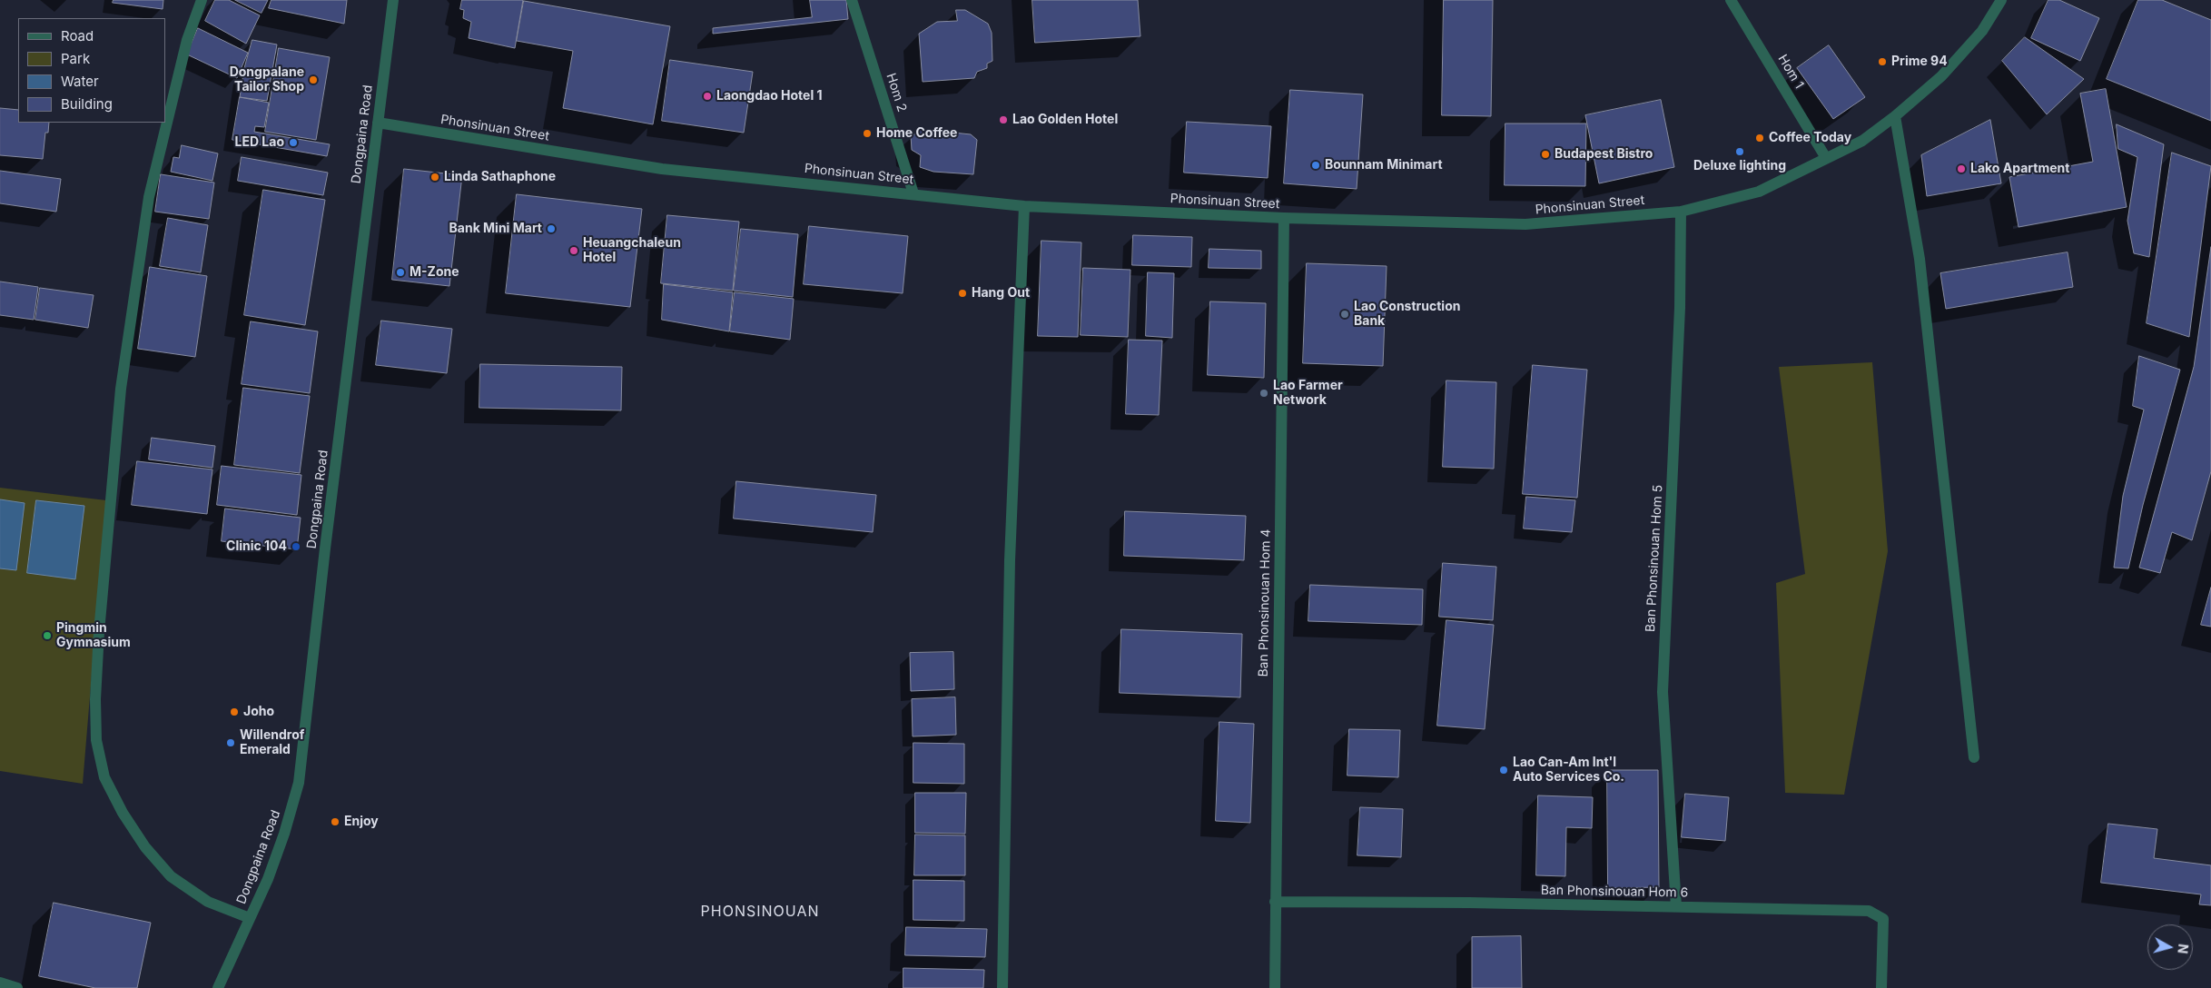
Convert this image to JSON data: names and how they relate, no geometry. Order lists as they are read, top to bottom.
{
  "streets": {
    "street": [
      "Hom 1",
      "Hom 2",
      "Phonsinuan Street",
      "Dongpaina Road",
      "Ban Phonsinouan Hom 5",
      "Ban Phonsinouan Hom 4",
      "Ban Phonsinouan Hom 6"
    ]
  },
  "crossings": [
    ["Hom 1", "Phonsinuan Street"],
    ["Hom 2", "Phonsinuan Street"],
    ["Phonsinuan Street", "Dongpaina Road"],
    ["Phonsinuan Street", "Ban Phonsinouan Hom 5"],
    ["Phonsinuan Street", "Ban Phonsinouan Hom 4"],
    ["Ban Phonsinouan Hom 5", "Ban Phonsinouan Hom 6"],
    ["Ban Phonsinouan Hom 4", "Ban Phonsinouan Hom 6"]
  ],
  "districts": ["PHONSINOUAN"],
  "places": [
    "Prime 94",
    "Dongpalane Tailor Shop",
    "Laongdao Hotel 1",
    "Lao Golden Hotel",
    "Home Coffee",
    "Coffee Today",
    "LED Lao",
    "Deluxe lighting",
    "Budapest Bistro",
    "Bounnam Minimart",
    "Lako Apartment",
    "Linda Sathaphone",
    "Bank Mini Mart",
    "Heuangchaleun Hotel",
    "M-Zone",
    "Hang Out",
    "Lao Construction Bank",
    "Lao Farmer Network",
    "Clinic 104",
    "Pingmin Gymnasium",
    "Joho",
    "Willendrof Emerald",
    "Lao Can-Am Int'l Auto Services Co.",
    "Enjoy"
  ],
  "legend": [
    "Road",
    "Park",
    "Water",
    "Building"
  ],
  "north": "right"
}
